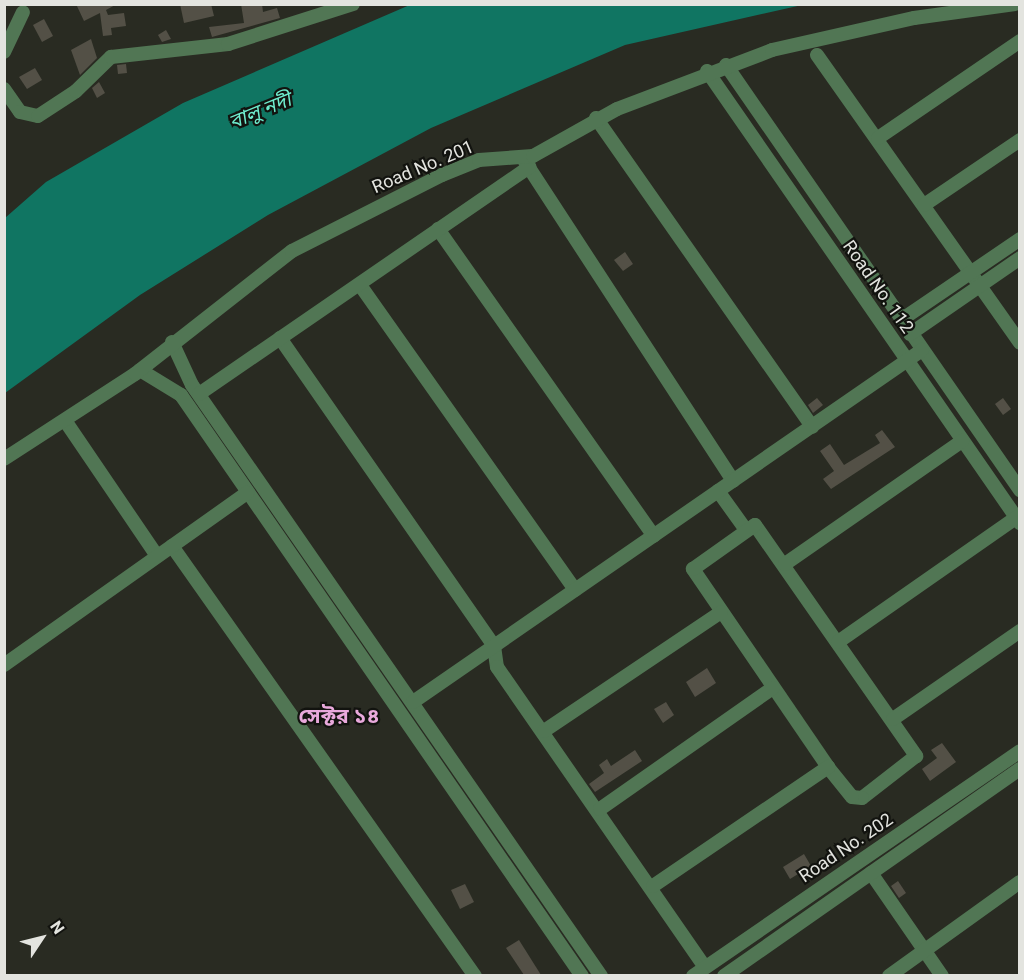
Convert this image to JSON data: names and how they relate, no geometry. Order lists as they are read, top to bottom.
{
  "streets": {
    "street": ["Road No. 201", "Road No. 112", "Road No. 202"]
  },
  "crossings": [
    ["Road No. 201", "Road No. 112"]
  ],
  "districts": ["সেক্টর ১৪"],
  "water": ["বালু নদী"],
  "north": "top right"
}
